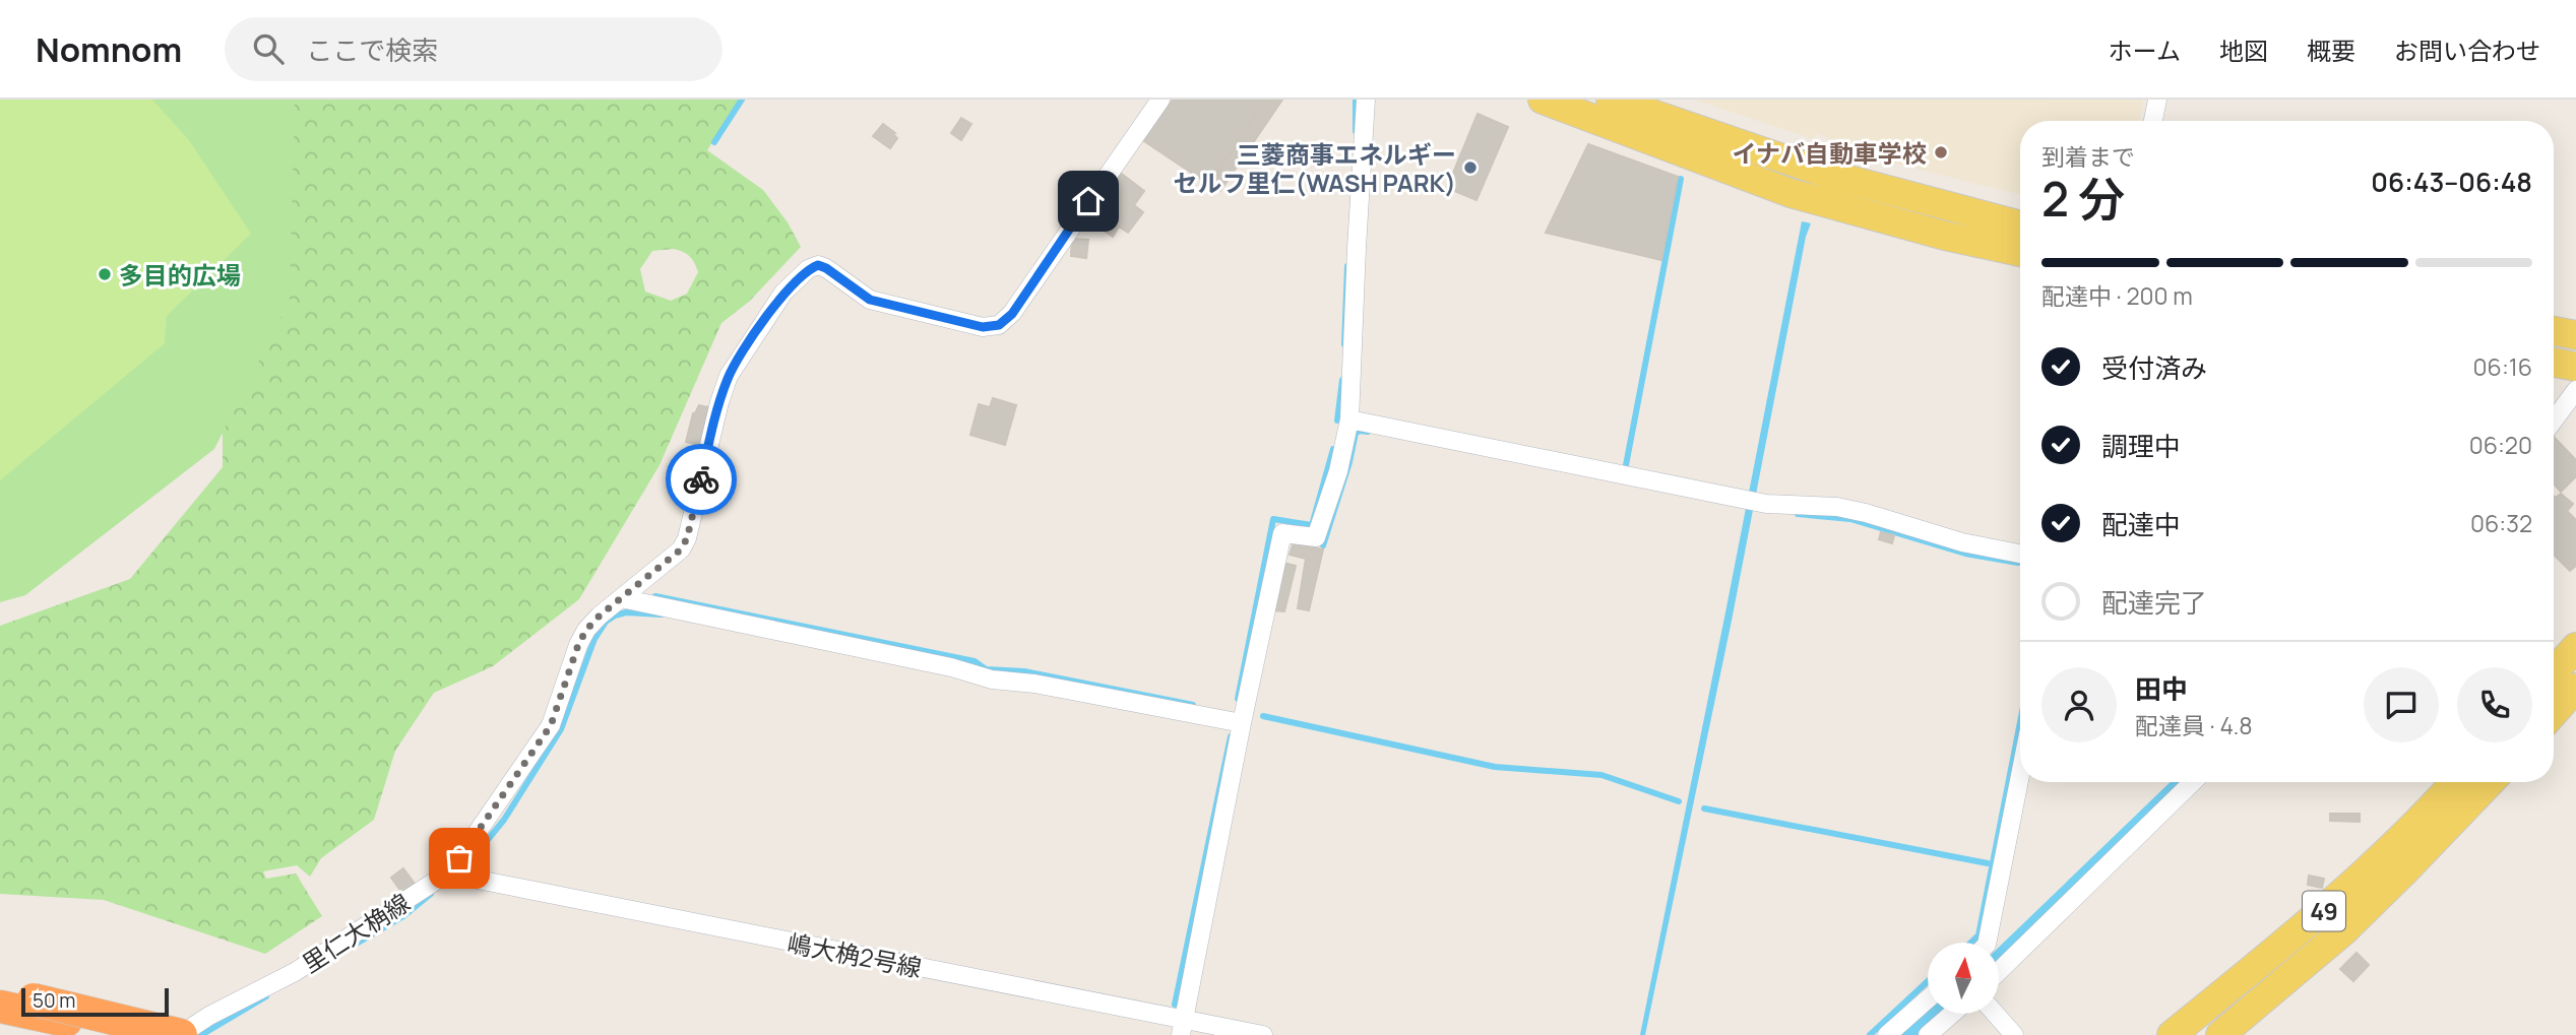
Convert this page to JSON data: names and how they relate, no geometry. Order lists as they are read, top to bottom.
{
  "streets": {
    "main road": ["49"],
    "street": ["里仁大桷線", "嶋大桷2号線"]
  },
  "crossings": [
    ["里仁大桷線", "嶋大桷2号線"]
  ],
  "places": ["イナバ自動車学校", "三菱商事エネルギー セルフ里仁(WASH PARK)", "多目的広場"],
  "scale_bar": "50 m",
  "north": "top",
  "page": {
    "header": "Nomnom",
    "search": "ここで検索",
    "nav": [
      "ホーム",
      "地図",
      "概要",
      "お問い合わせ"
    ],
    "heading": ["2 分", "到着まで", "06:43–06:48"],
    "panel": ["田中", "配達員 · 4.8"],
    "bar": "配達中 · 200 m",
    "list": [
      ["受付済み", "06:16"],
      ["調理中", "06:20"],
      ["配達中", "06:32"],
      "配達完了"
    ],
    "scale": "50 m"
  }
}
